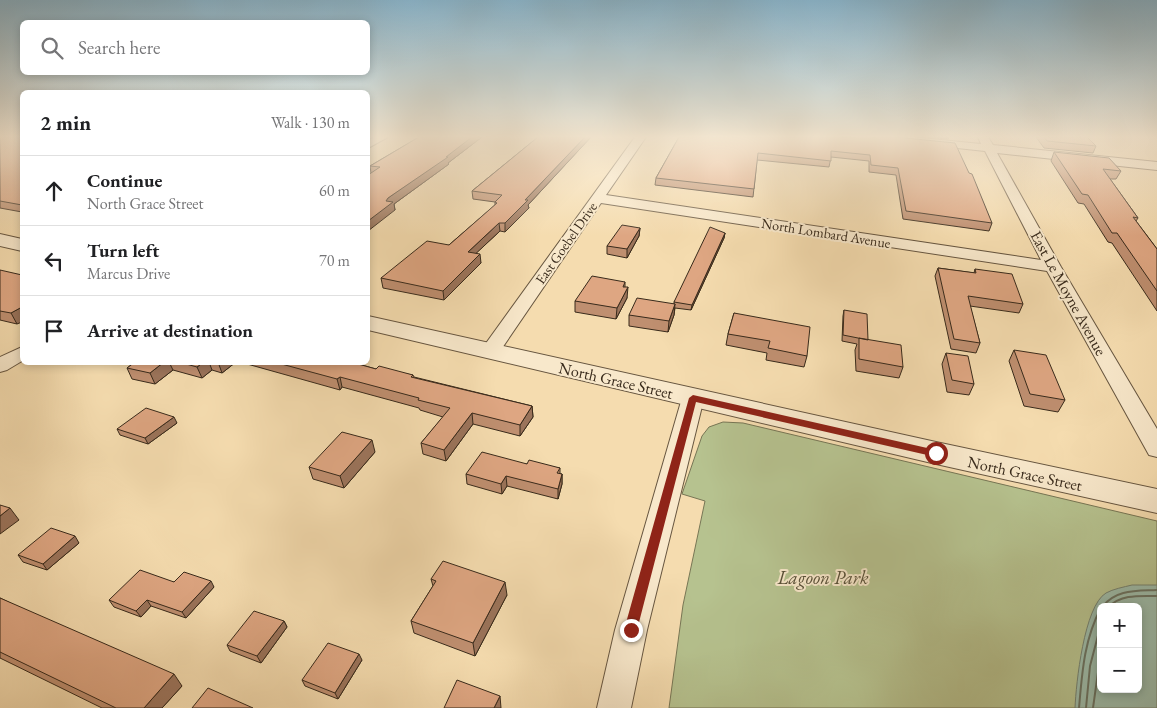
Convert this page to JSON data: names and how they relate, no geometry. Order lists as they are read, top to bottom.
{
  "streets": {
    "street": [
      "North Lombard Avenue",
      "East Goebel Drive",
      "East Le Moyne Avenue",
      "North Grace Street"
    ]
  },
  "crossings": [
    ["North Lombard Avenue", "East Goebel Drive"],
    ["North Lombard Avenue", "East Le Moyne Avenue"],
    ["East Goebel Drive", "North Grace Street"]
  ],
  "parks": ["Lagoon Park"],
  "page": {
    "search": "Search here",
    "heading": ["2 min", "Walk · 130 m"],
    "list": [
      ["Continue", "North Grace Street", "60 m"],
      ["Turn left", "Marcus Drive", "70 m"],
      "Arrive at destination"
    ],
    "map_buttons": ["+", "−"]
  }
}
